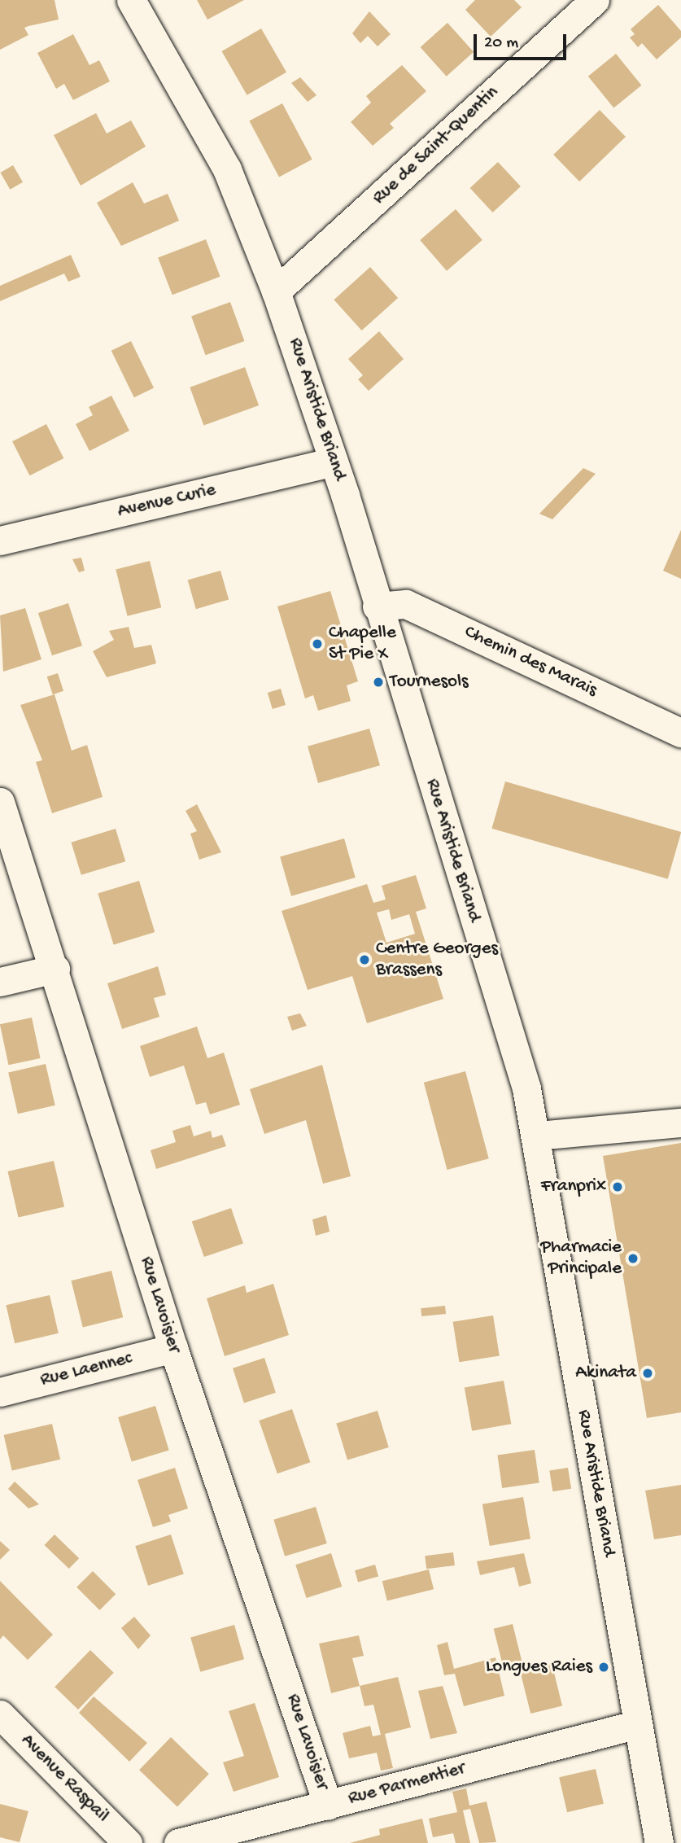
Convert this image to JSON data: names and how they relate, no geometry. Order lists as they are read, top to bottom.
{
  "streets": {
    "street": [
      "Rue de Saint-Quentin",
      "Rue Aristide Briand",
      "Avenue Curie",
      "Chemin des Marais",
      "Rue Lavoisier",
      "Rue Laennec",
      "Avenue Raspail",
      "Rue Parmentier"
    ]
  },
  "crossings": [
    ["Rue de Saint-Quentin", "Rue Aristide Briand"],
    ["Rue Aristide Briand", "Avenue Curie"],
    ["Rue Aristide Briand", "Chemin des Marais"],
    ["Rue Aristide Briand", "Rue Parmentier"],
    ["Rue Lavoisier", "Rue Laennec"],
    ["Rue Lavoisier", "Rue Parmentier"]
  ],
  "places": [
    "Chapelle St Pie X",
    "Tournesols",
    "Centre Georges Brassens",
    "Franprix",
    "Pharmacie Principale",
    "Akinata",
    "Longues Raies"
  ],
  "scale_bar": "20 m"
}
